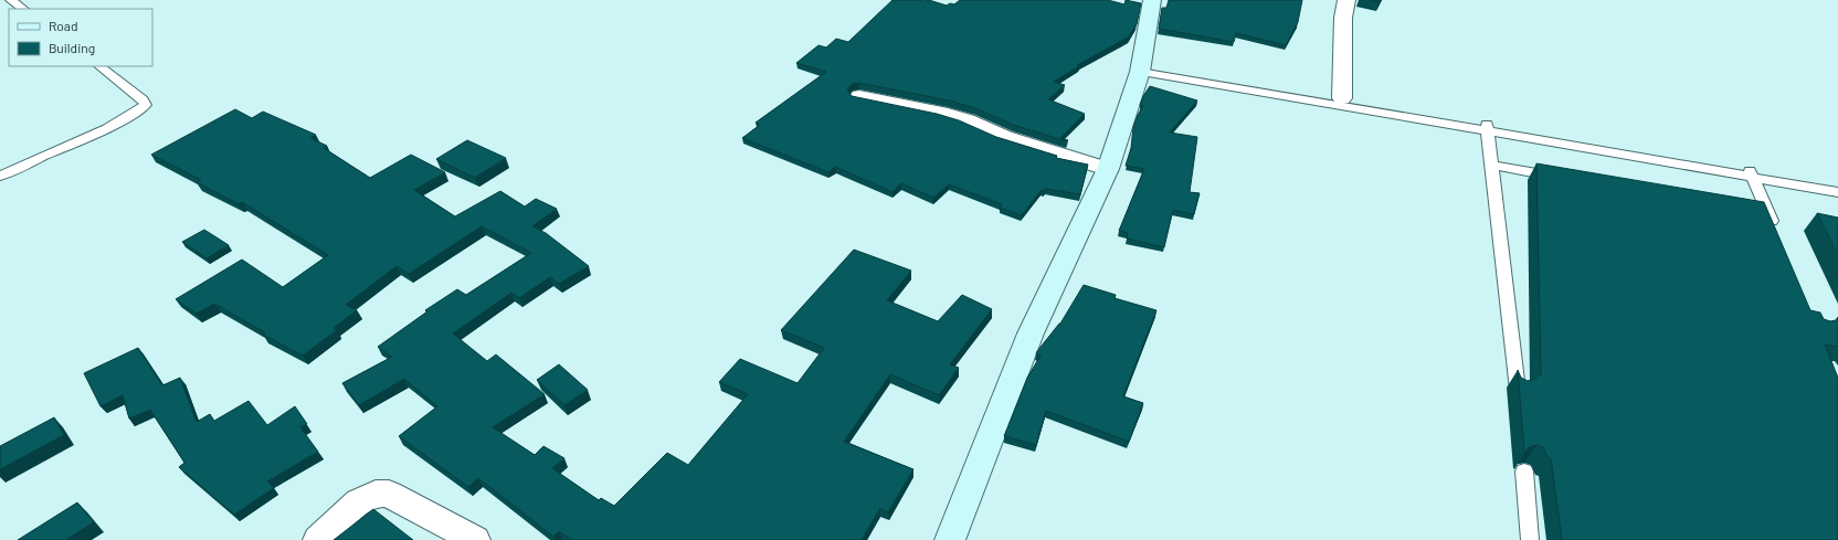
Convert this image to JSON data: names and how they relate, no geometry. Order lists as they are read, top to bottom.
{
  "legend": ["Road", "Building"]
}
